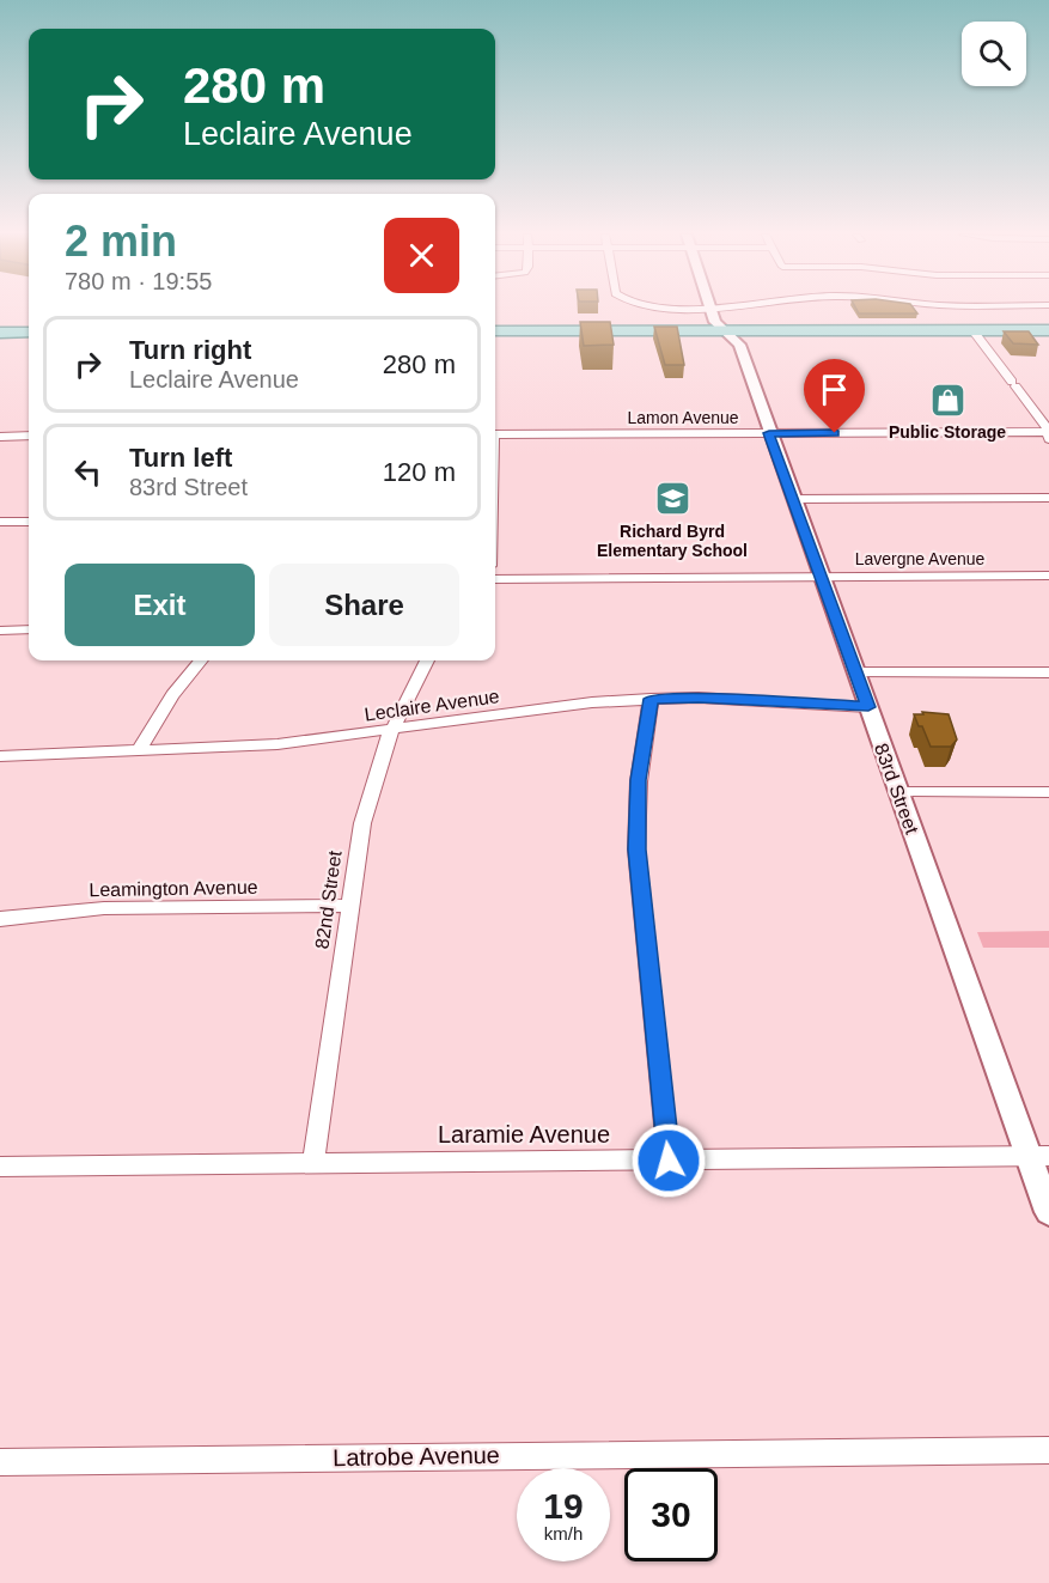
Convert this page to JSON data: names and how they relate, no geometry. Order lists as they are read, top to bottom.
{
  "streets": {
    "street": [
      "Lamon Avenue",
      "Lavergne Avenue",
      "Leclaire Avenue",
      "83rd Street",
      "Leamington Avenue",
      "82nd Street",
      "Laramie Avenue",
      "Latrobe Avenue"
    ]
  },
  "crossings": [
    ["Lamon Avenue", "83rd Street"],
    ["Lavergne Avenue", "83rd Street"],
    ["Leclaire Avenue", "83rd Street"],
    ["Leclaire Avenue", "82nd Street"],
    ["83rd Street", "Laramie Avenue"],
    ["Leamington Avenue", "82nd Street"],
    ["82nd Street", "Laramie Avenue"]
  ],
  "places": {
    "shop": ["Public Storage"],
    "school or university": ["Richard Byrd Elementary School"]
  },
  "page": {
    "turn": ["280 m", "Leclaire Avenue"],
    "heading": ["2 min", "780 m · 19:55"],
    "list": [
      {
        "name": "Turn right",
        "note": "Leclaire Avenue",
        "value": "280 m"
      },
      {
        "name": "Turn left",
        "note": "83rd Street",
        "value": "120 m"
      }
    ],
    "buttons": ["Exit", "Share"],
    "speed": "19 km/h",
    "limit": "30"
  }
}
